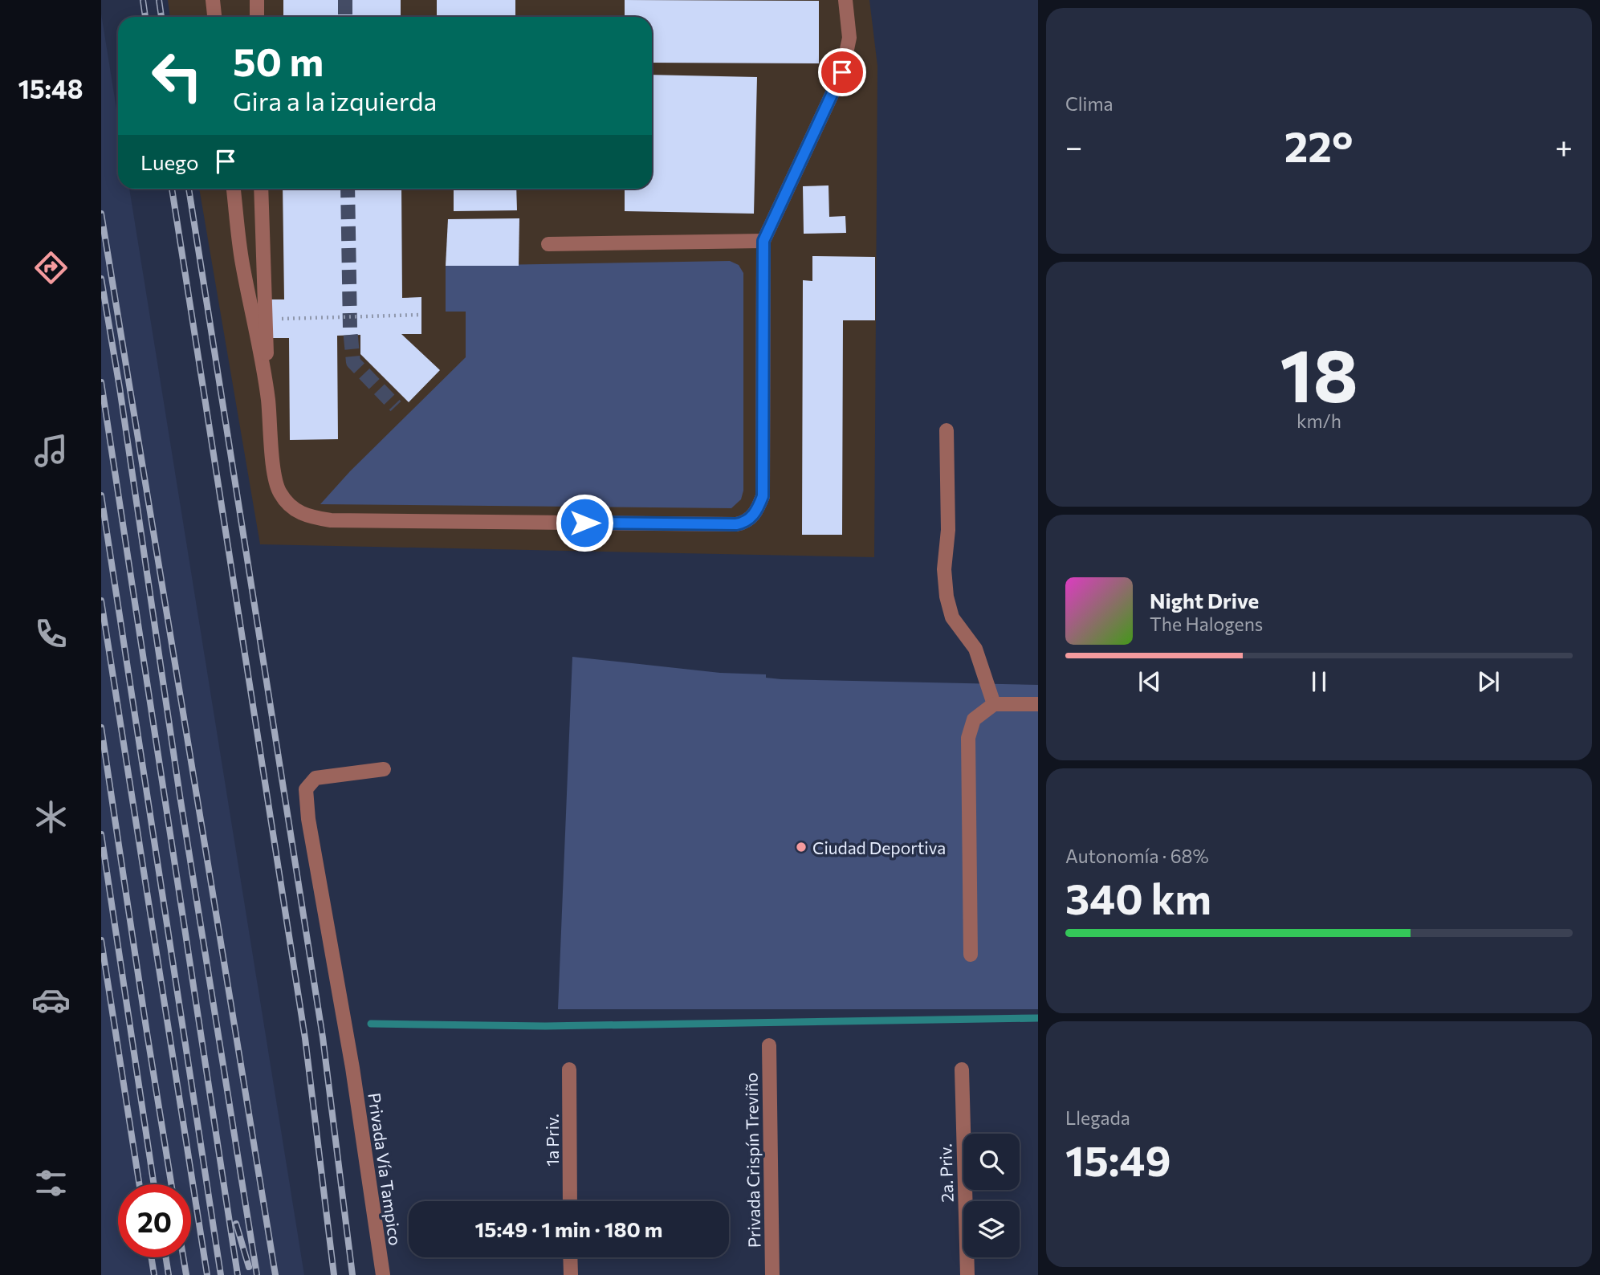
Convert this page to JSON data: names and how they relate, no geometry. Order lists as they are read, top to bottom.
{
  "streets": {
    "street": [
      "1a Priv.",
      "Privada Crispín Treviño",
      "Privada Vía Tampico",
      "2a. Priv."
    ]
  },
  "places": ["Ciudad Deportiva"],
  "page": {
    "tabs": "15:48",
    "tile": [
      "Clima",
      ["18", "km/h"],
      ["Autonomía · 68%", "340 km"],
      ["Llegada", "15:49"]
    ],
    "turn": ["50 m", "Gira a la izquierda"],
    "heat": ["−", "22°", "+"],
    "then": "Luego",
    "song": ["Night Drive", "The Halogens"],
    "limit": "20",
    "trip": "15:49 · 1 min · 180 m"
  }
}
